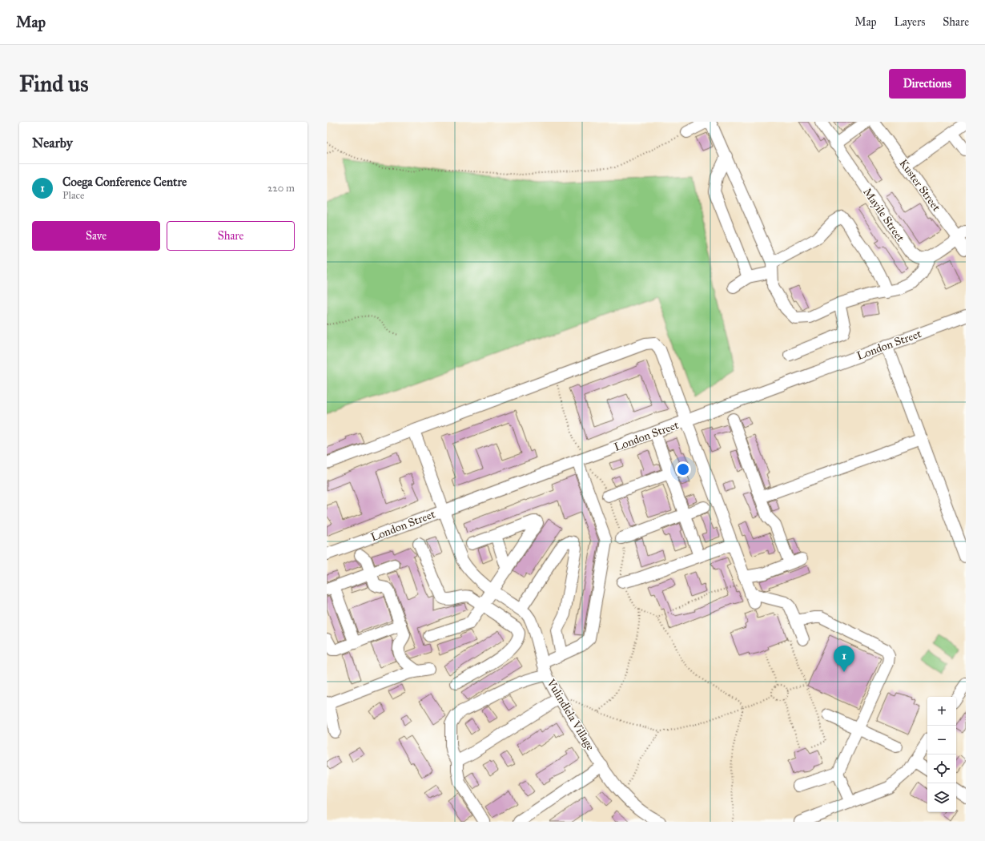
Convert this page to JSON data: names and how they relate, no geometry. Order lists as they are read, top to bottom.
{
  "streets": {
    "street": [
      "Kuster Street",
      "Mayile Street",
      "London Street",
      "Vulindlela Village"
    ]
  },
  "crossings": [
    ["London Street", "Vulindlela Village"]
  ],
  "page": {
    "header": "Map",
    "nav": ["Map", "Layers", "Share"],
    "buttons": [
      "Directions",
      ["Save", "Share"]
    ],
    "title": "Find us",
    "heading": "Nearby",
    "list": [
      {
        "mark": "1",
        "name": "Coega Conference Centre",
        "note": "Place",
        "value": "220 m"
      }
    ],
    "pins": "1",
    "map_buttons": ["+", "−"]
  }
}
